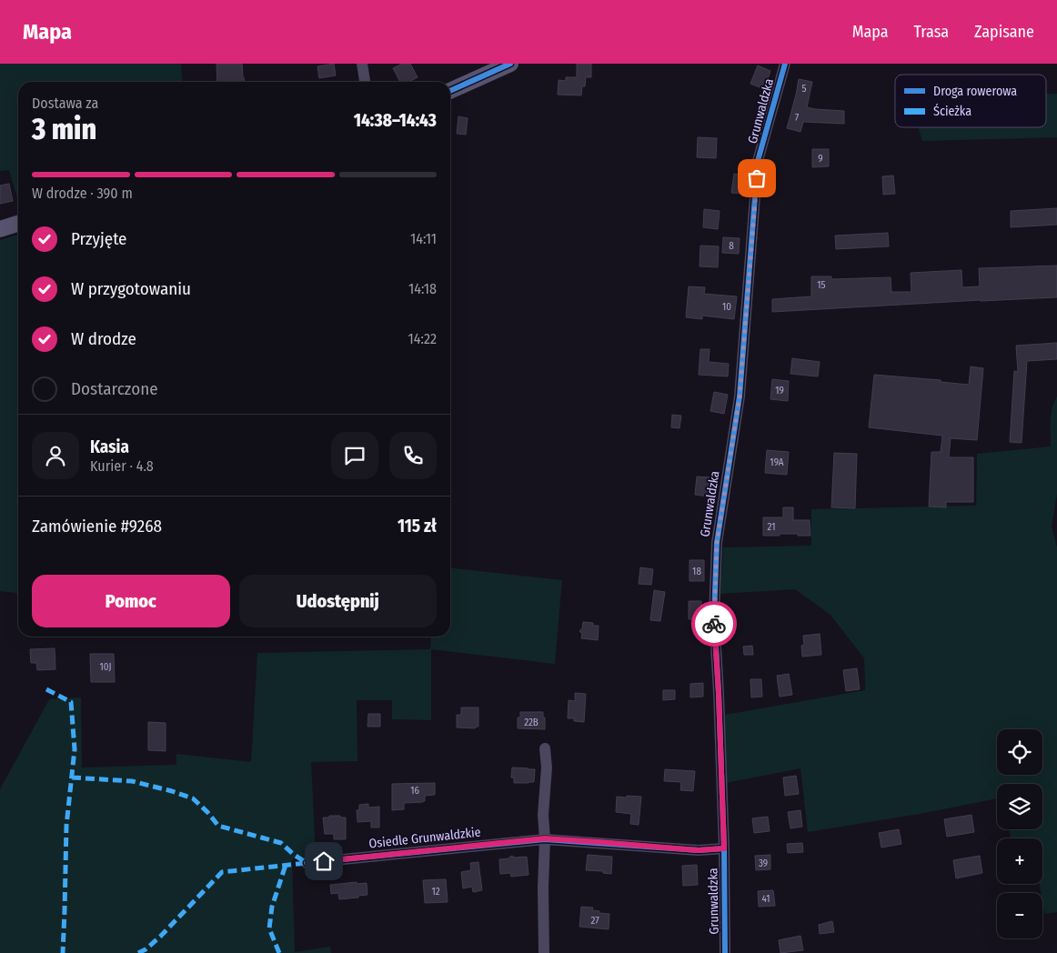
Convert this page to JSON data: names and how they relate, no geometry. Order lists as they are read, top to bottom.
{
  "streets": {
    "street": ["Grunwaldzka", "Osiedle Grunwaldzkie"]
  },
  "crossings": [
    ["Grunwaldzka", "Osiedle Grunwaldzkie"]
  ],
  "house_numbers": [
    "5",
    "7",
    "9",
    "8",
    "15",
    "10",
    "19",
    "19A",
    "21",
    "18",
    "10J",
    "22B",
    "16",
    "39",
    "12",
    "41",
    "27"
  ],
  "legend": ["Droga rowerowa", "Ścieżka"],
  "page": {
    "header": "Mapa",
    "nav": ["Mapa", "Trasa", "Zapisane"],
    "heading": ["3 min", "Dostawa za", "14:38–14:43"],
    "panel": [
      "Kasia",
      "Kurier · 4.8",
      "Zamówienie #9268",
      "115 zł"
    ],
    "bar": "W drodze · 390 m",
    "list": [
      ["Przyjęte", "14:11"],
      ["W przygotowaniu", "14:18"],
      ["W drodze", "14:22"],
      "Dostarczone"
    ],
    "buttons": ["Pomoc", "Udostępnij"],
    "map_buttons": ["+", "−"]
  }
}
